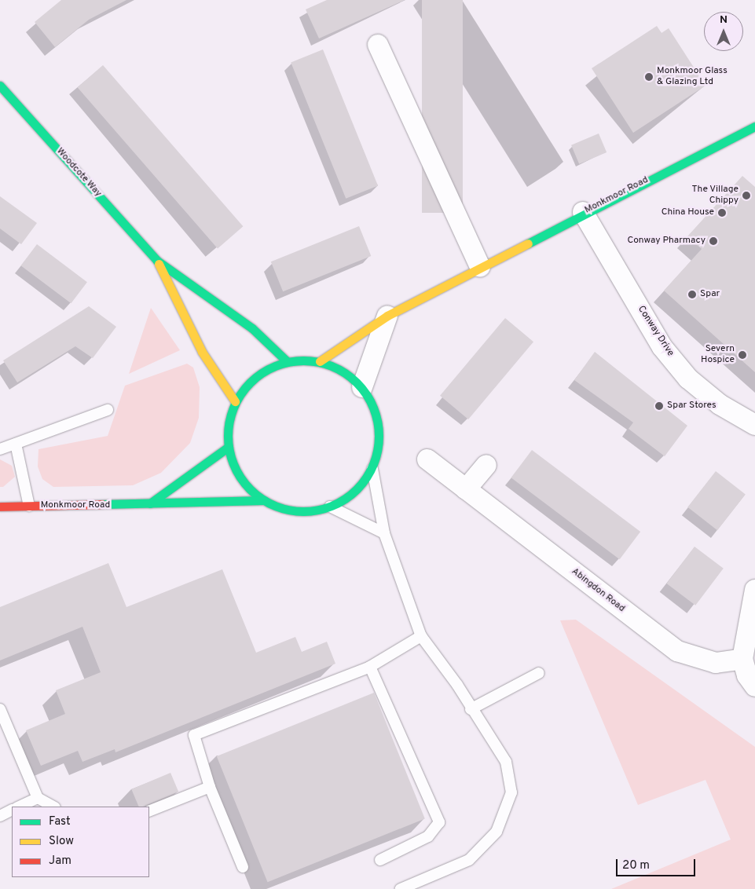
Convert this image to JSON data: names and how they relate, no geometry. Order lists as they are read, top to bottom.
{
  "streets": {
    "street": [
      "Woodcote Way",
      "Monkmoor Road",
      "Conway Drive",
      "Abingdon Road"
    ]
  },
  "crossings": [
    ["Monkmoor Road", "Conway Drive"]
  ],
  "places": [
    "Monkmoor Glass & Glazing Ltd",
    "The Village Chippy",
    "China House",
    "Conway Pharmacy",
    "Spar",
    "Severn Hospice",
    "Spar Stores"
  ],
  "legend": ["Fast", "Slow", "Jam"],
  "scale_bar": "20 m",
  "north": "top"
}
